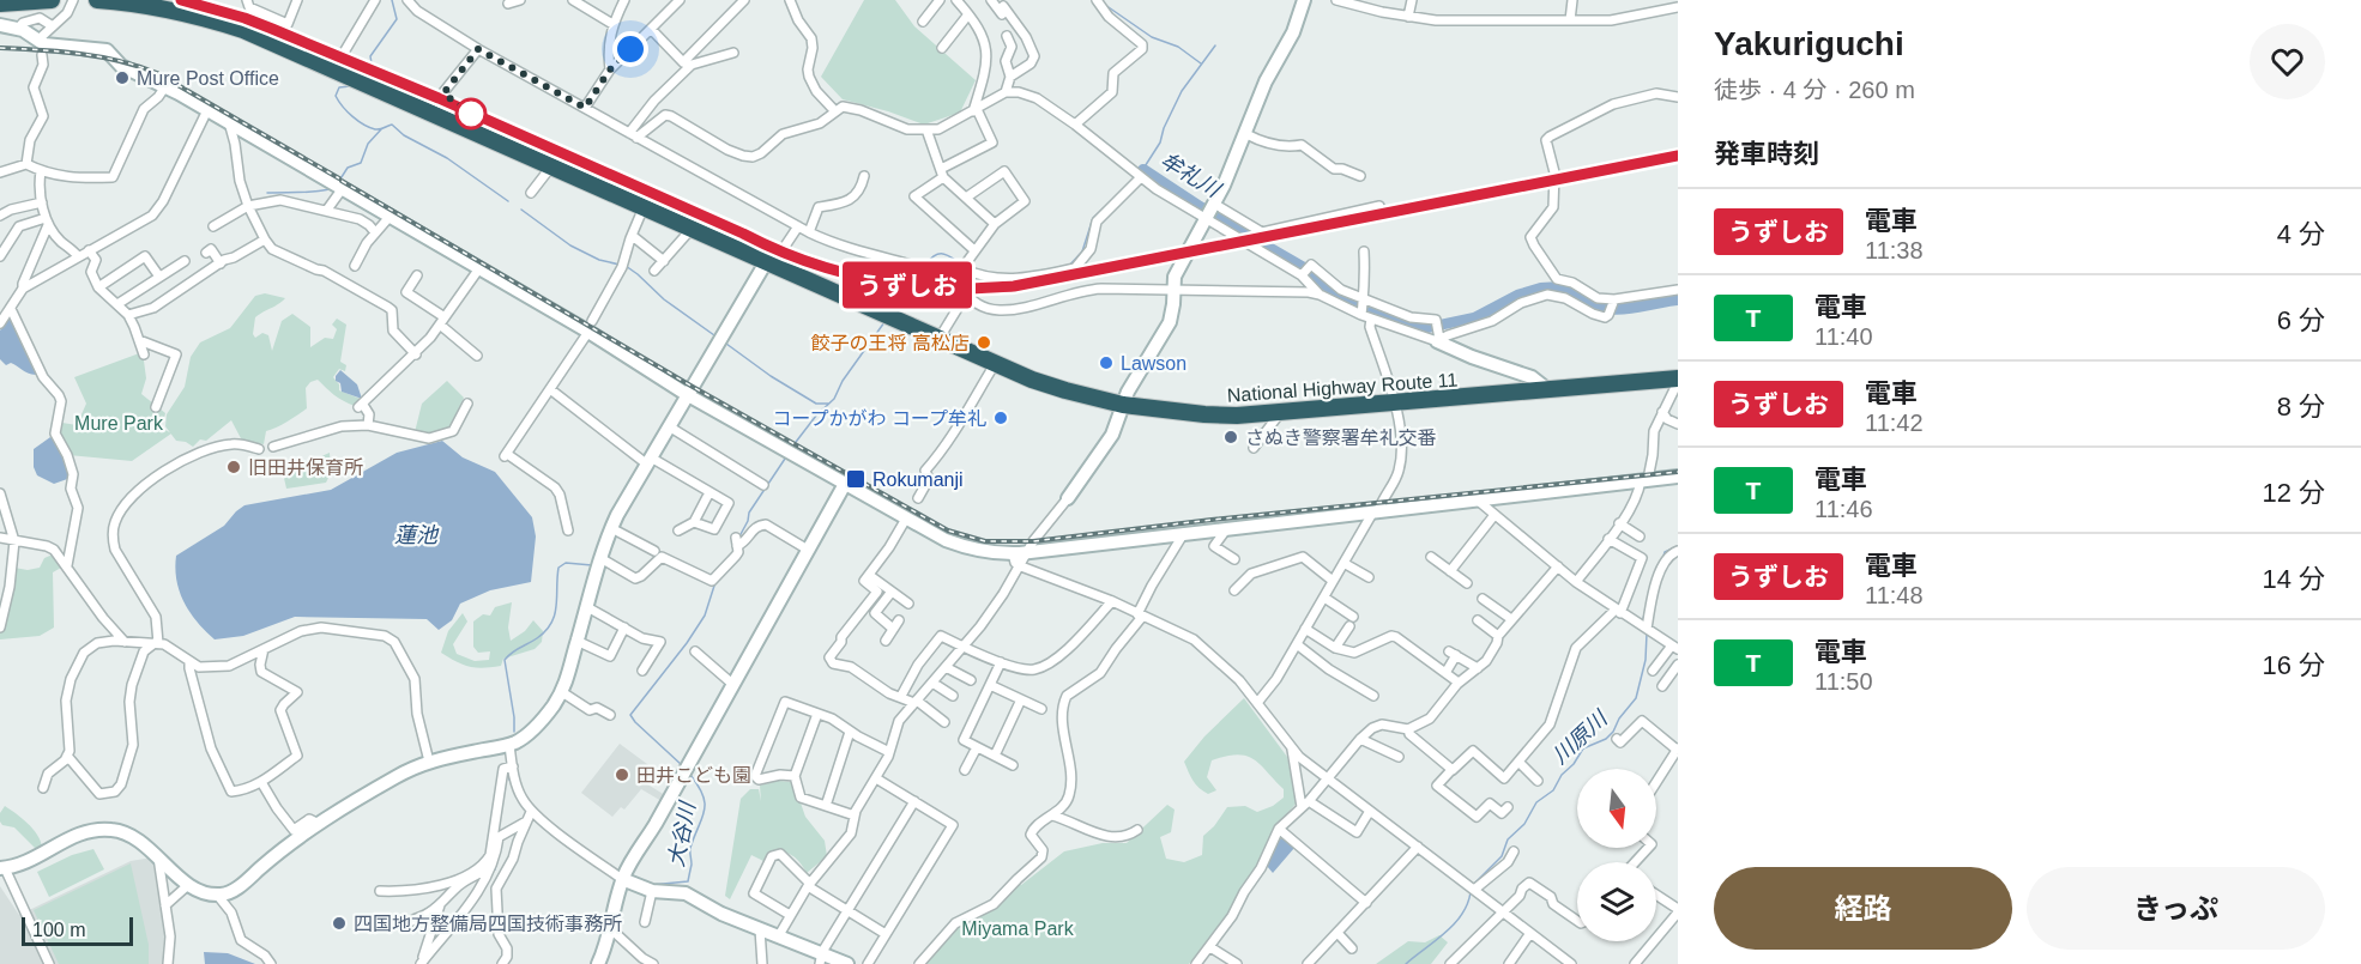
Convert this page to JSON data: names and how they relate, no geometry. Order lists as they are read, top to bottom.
{
  "streets": {
    "highway": ["National Highway Route 11"]
  },
  "water": [
    "牟礼川",
    "蓮池",
    "川原川",
    "大谷川"
  ],
  "parks": ["Mure Park", "Miyama Park"],
  "places": {
    "other": [
      "Mure Post Office",
      "餃子の王将 高松店",
      "Lawson",
      "コープかがわ コープ牟礼",
      "さぬき警察署牟礼交番",
      "旧田井保育所",
      "田井こども園",
      "四国地方整備局四国技術事務所"
    ],
    "transit": ["Rokumanji"]
  },
  "scale_bar": "100 m",
  "north": "bottom",
  "page": {
    "on_map": "うずしお",
    "heading": [
      ["Yakuriguchi", "徒歩 · 4 分 · 260 m"],
      "発車時刻"
    ],
    "list": [
      {
        "mark": "うずしお",
        "name": "電車",
        "note": "11:38",
        "value": "4 分"
      },
      {
        "mark": "T",
        "name": "電車",
        "note": "11:40",
        "value": "6 分"
      },
      {
        "mark": "うずしお",
        "name": "電車",
        "note": "11:42",
        "value": "8 分"
      },
      {
        "mark": "T",
        "name": "電車",
        "note": "11:46",
        "value": "12 分"
      },
      {
        "mark": "うずしお",
        "name": "電車",
        "note": "11:48",
        "value": "14 分"
      },
      {
        "mark": "T",
        "name": "電車",
        "note": "11:50",
        "value": "16 分"
      }
    ],
    "buttons": ["経路", "きっぷ"],
    "scale": "100 m"
  }
}
